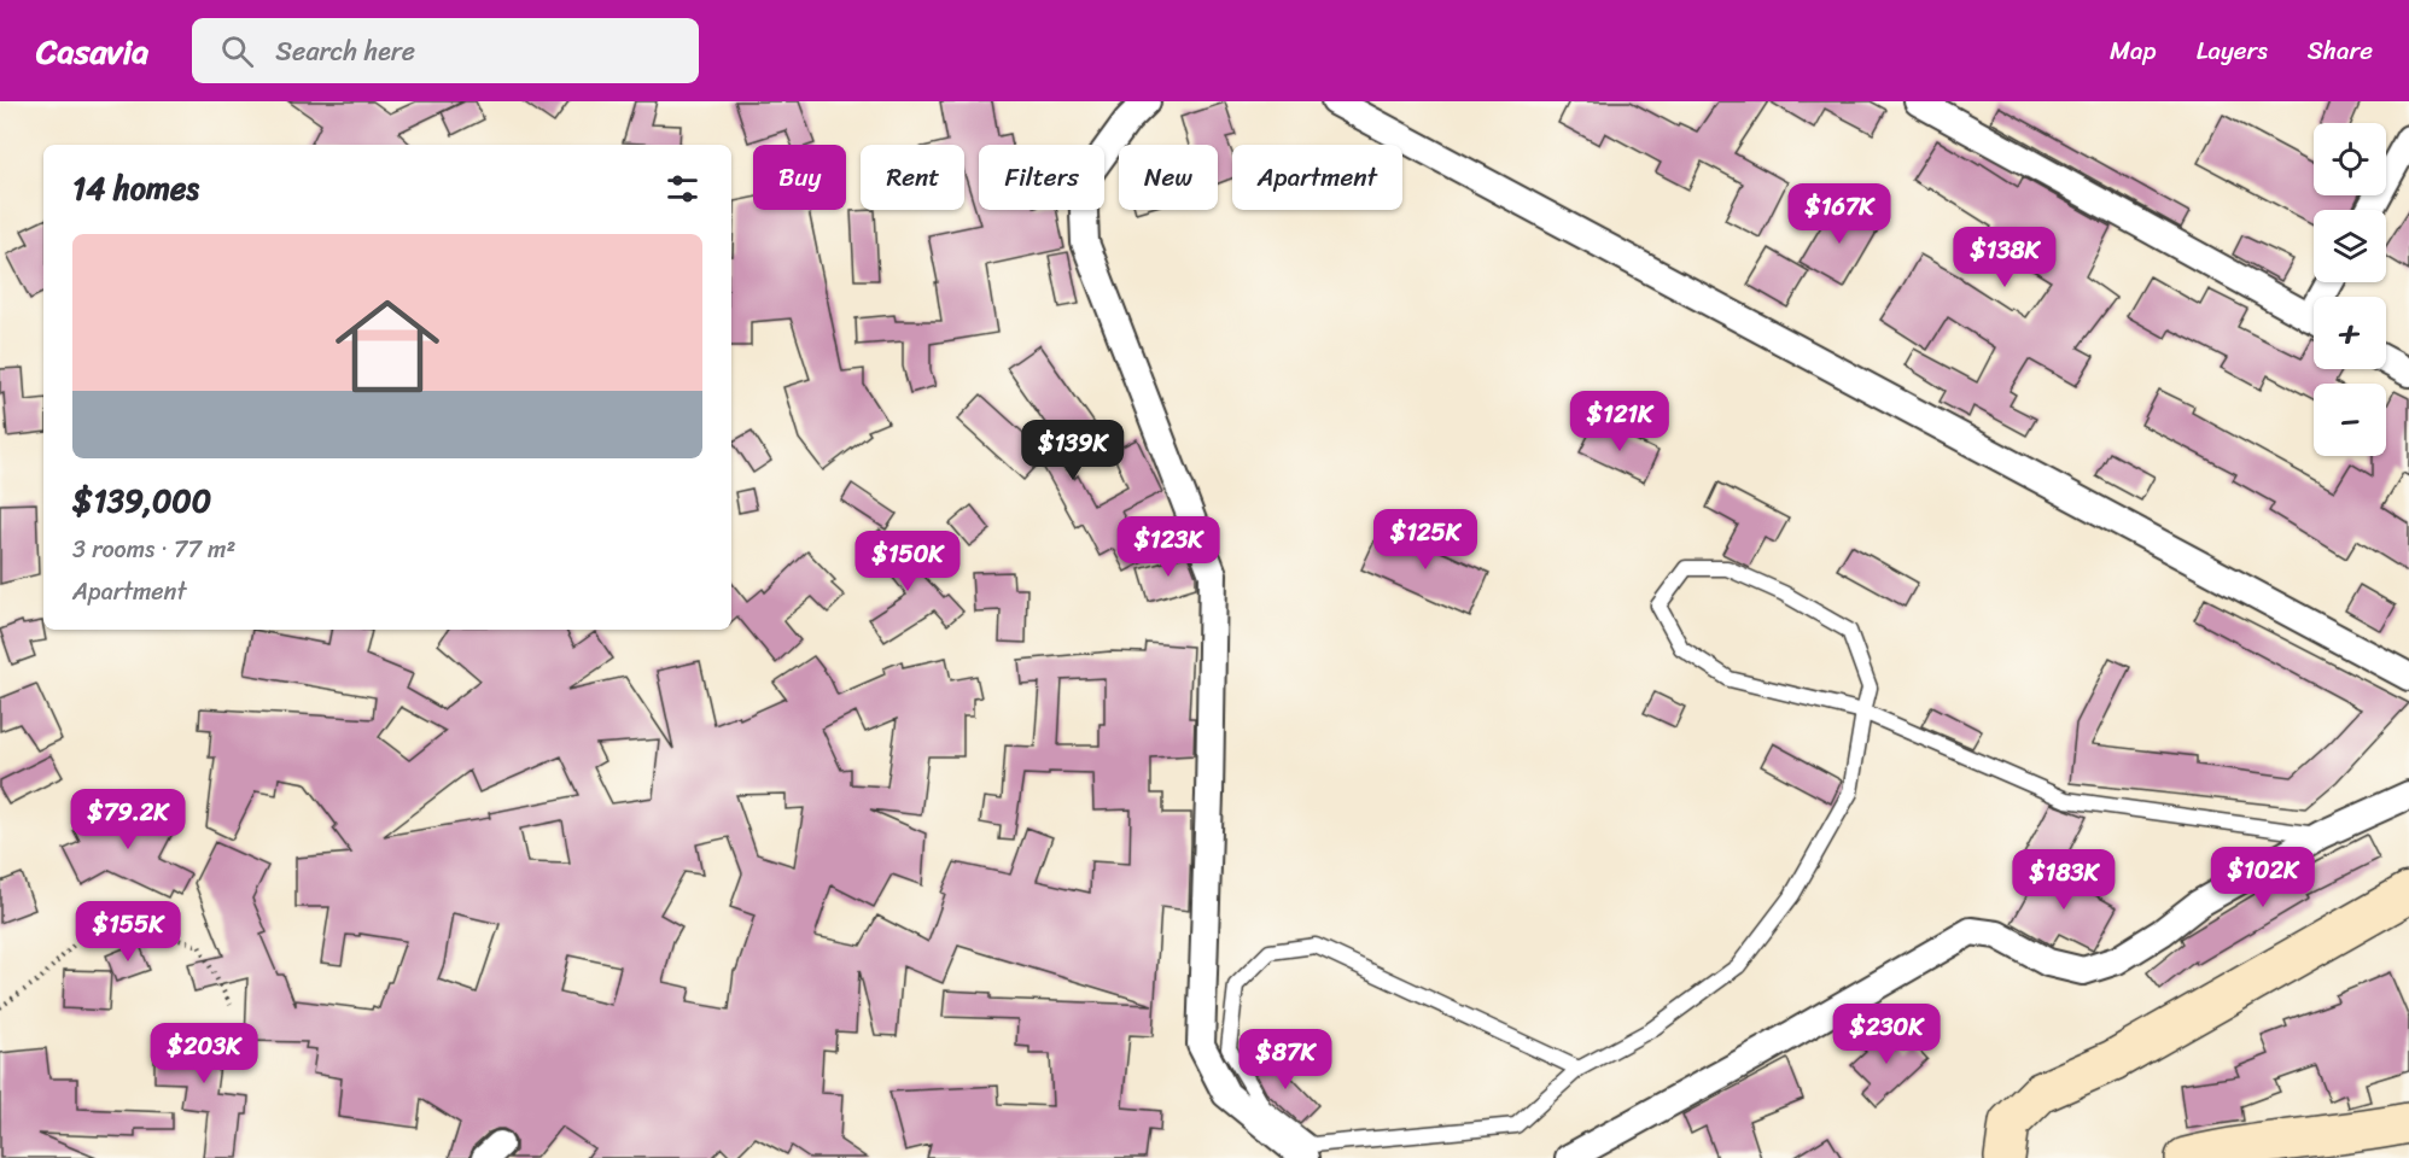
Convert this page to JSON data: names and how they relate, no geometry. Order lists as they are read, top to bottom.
{
  "page": {
    "header": "Casavia",
    "search": "Search here",
    "nav": ["Map", "Layers", "Share"],
    "map_buttons": ["+", "−"],
    "chip": [
      "Buy",
      "Rent",
      "Filters",
      "New",
      "Apartment"
    ],
    "heading": "14 homes",
    "price": [
      "$167K",
      "$138K",
      "$121K",
      "$139K",
      "$125K",
      "$123K",
      "$150K",
      "$79.2K",
      "$102K",
      "$183K",
      "$155K",
      "$230K",
      "$203K",
      "$87K"
    ],
    "list": [
      {
        "name": "$139,000",
        "note": "3 rooms · 77 m² · Apartment"
      }
    ]
  }
}
